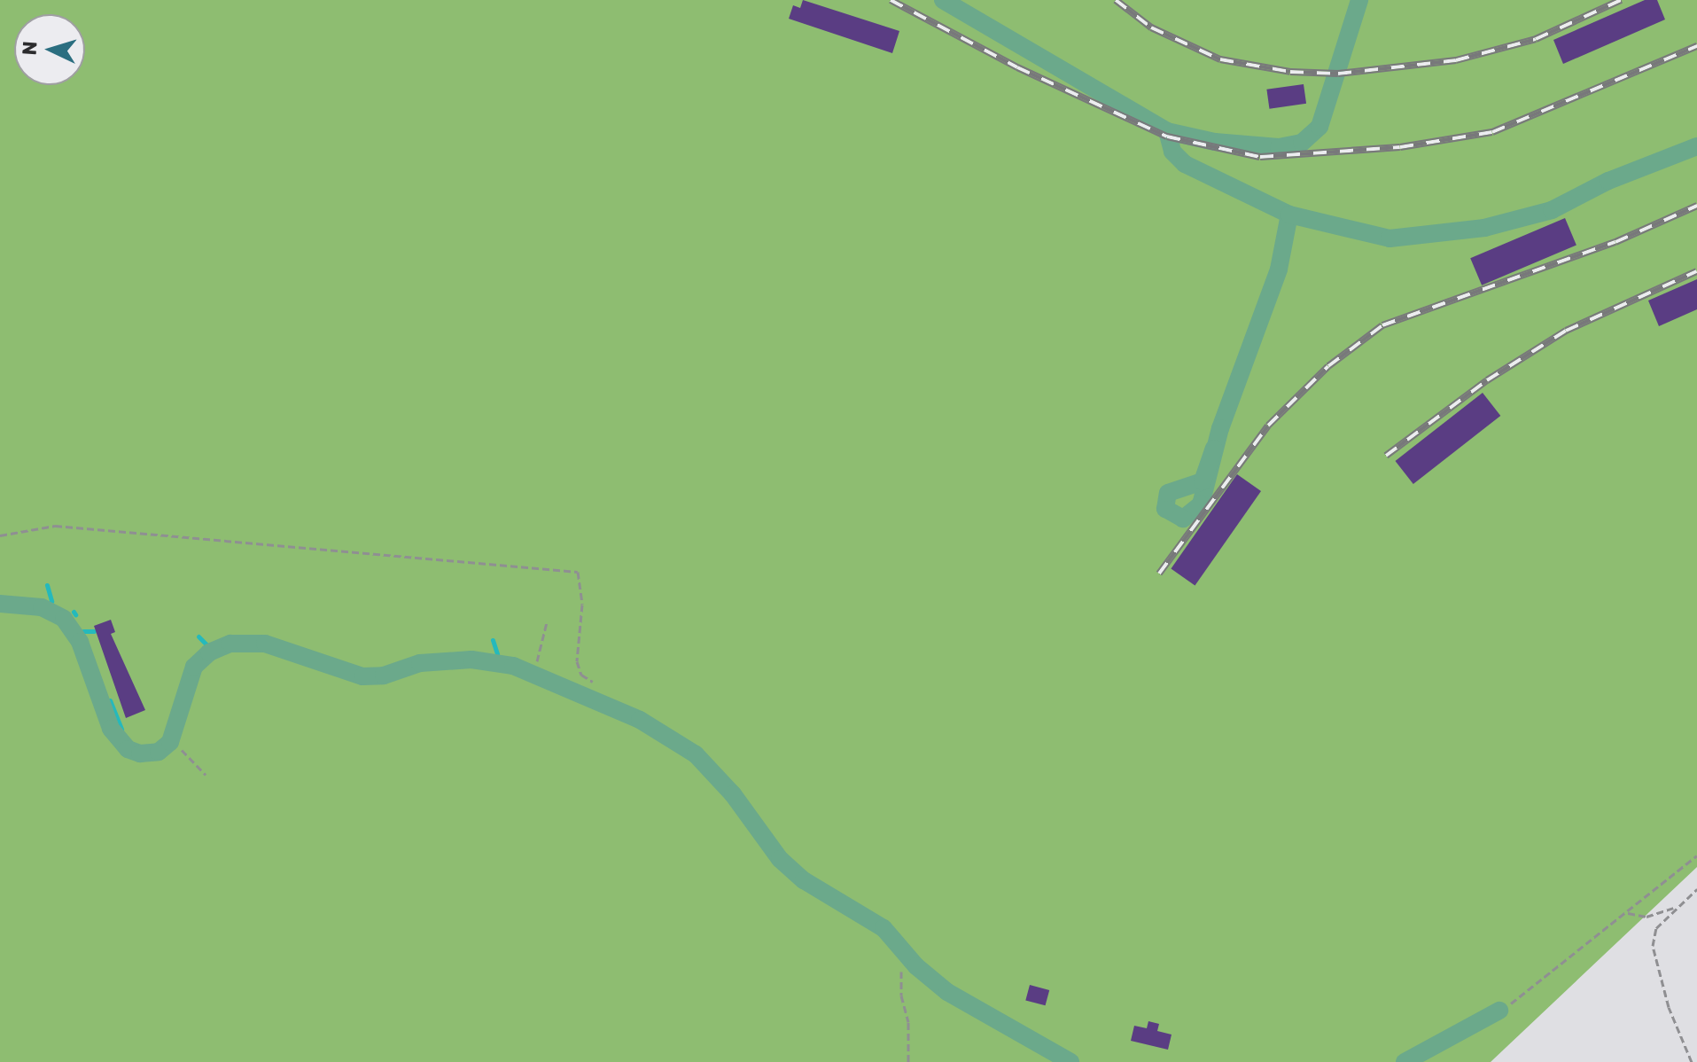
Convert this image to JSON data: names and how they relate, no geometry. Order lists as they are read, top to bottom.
{
  "north": "left"
}
